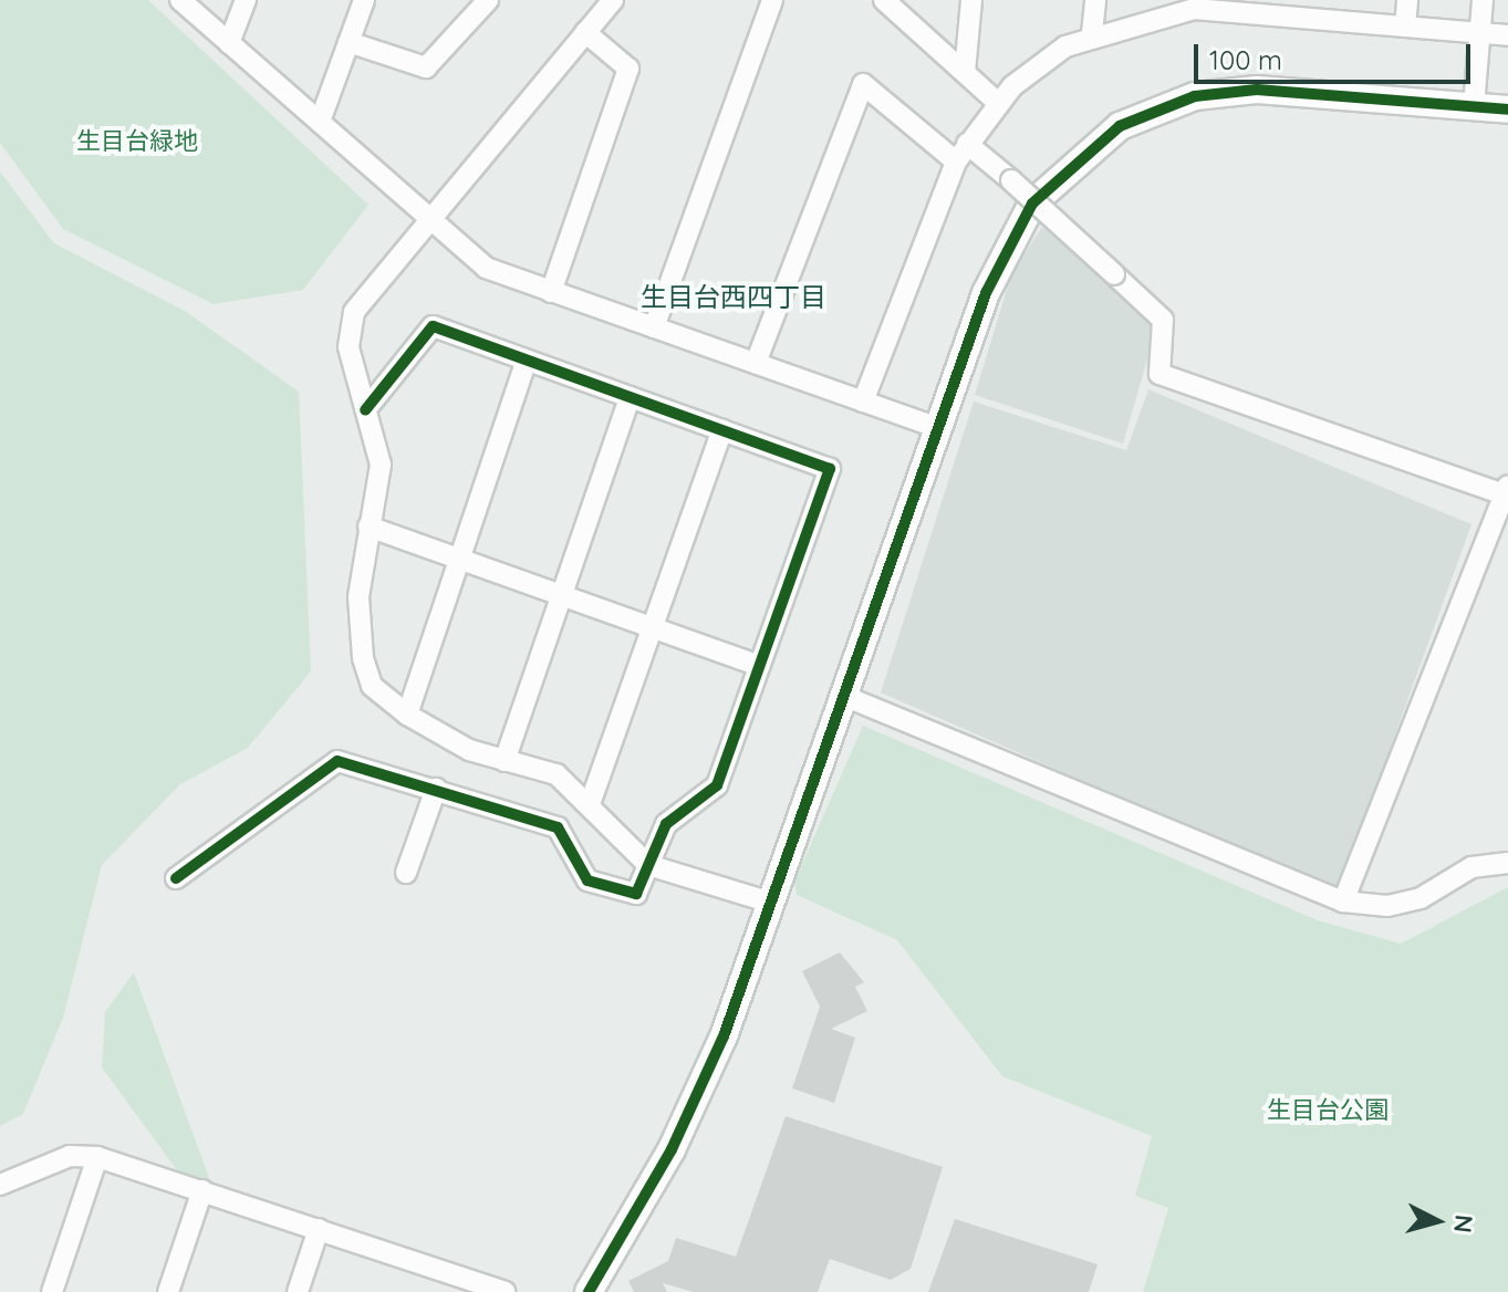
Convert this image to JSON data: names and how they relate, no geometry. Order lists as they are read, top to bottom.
{
  "districts": ["生目台西四丁目"],
  "parks": ["生目台緑地", "生目台公園"],
  "scale_bar": "100 m",
  "north": "right"
}
